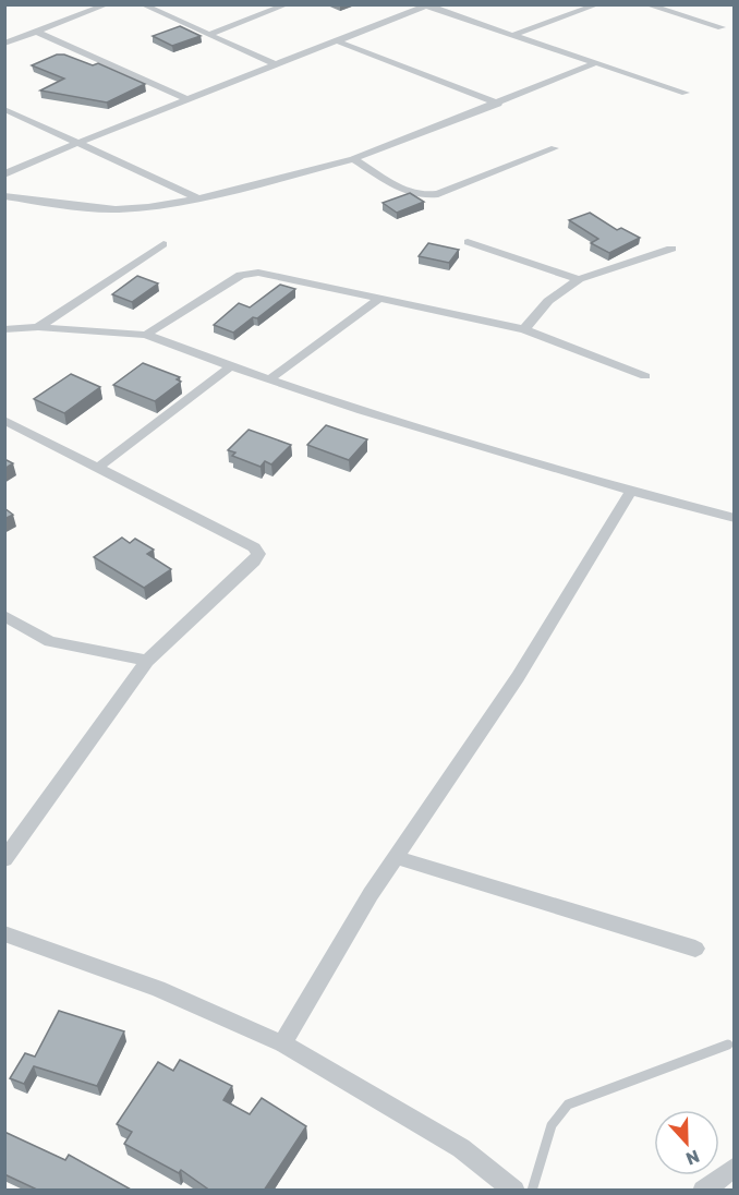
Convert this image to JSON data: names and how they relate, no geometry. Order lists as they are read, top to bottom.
{
  "north": "bottom"
}
